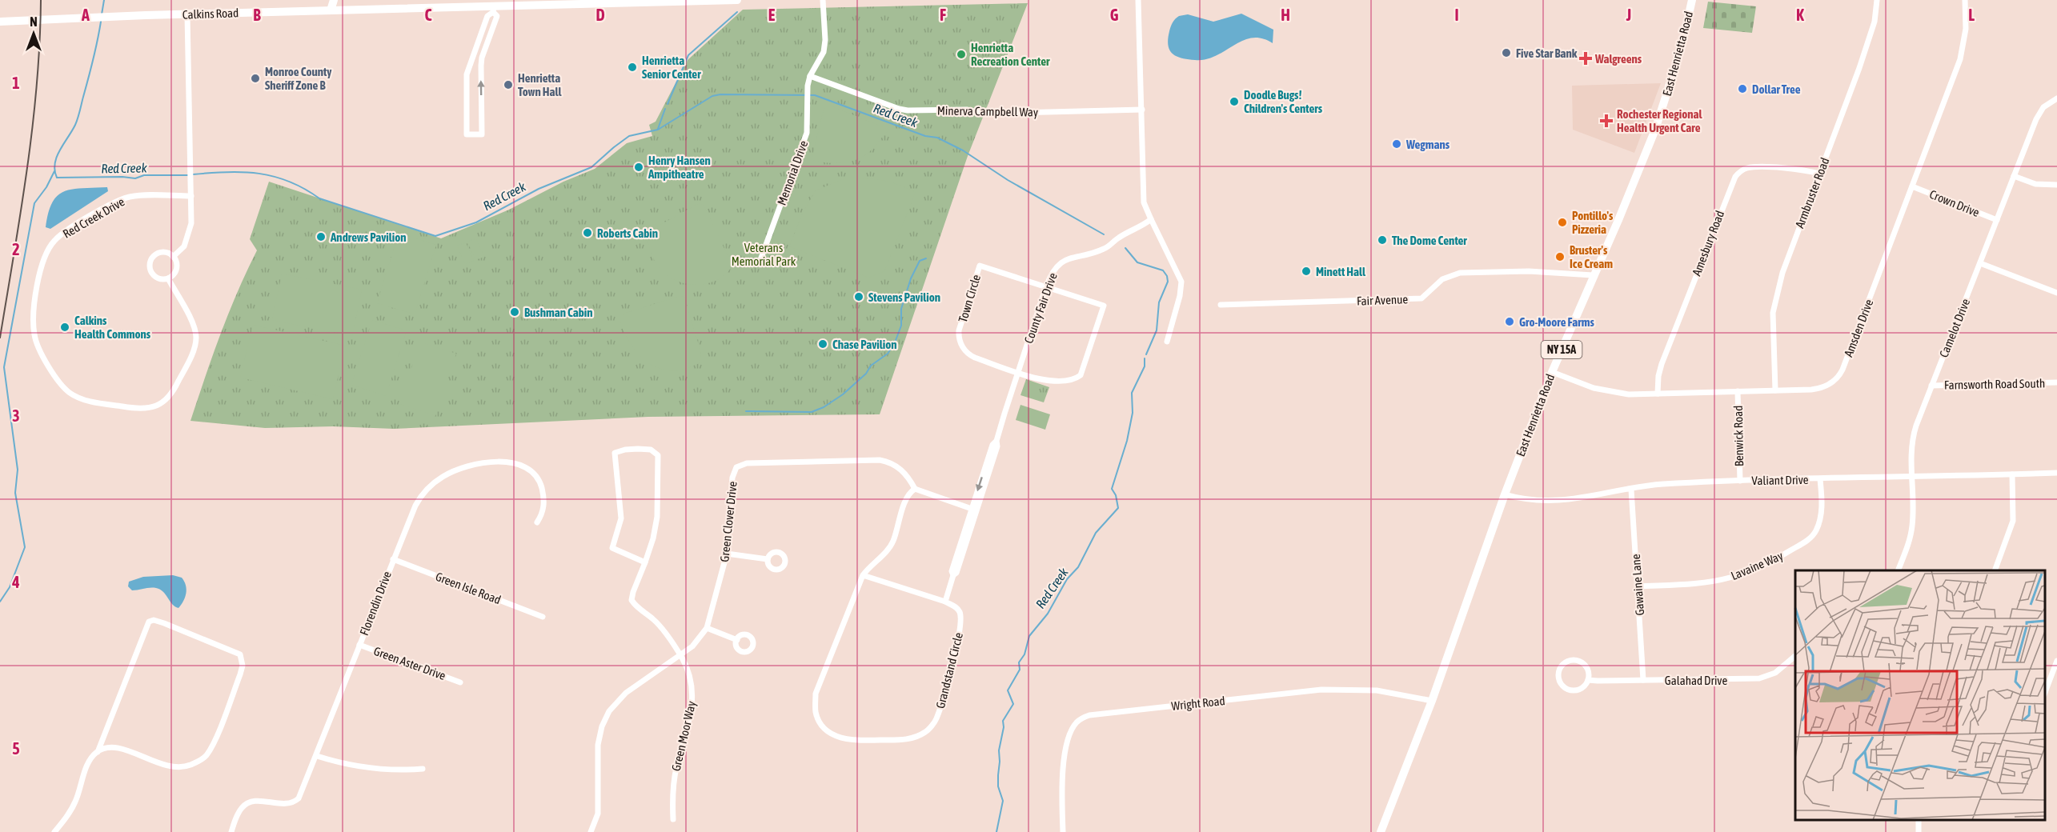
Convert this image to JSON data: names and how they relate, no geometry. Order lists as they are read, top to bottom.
{
  "streets": {
    "main road": ["Calkins Road", "East Henrietta Road", "NY 15A"],
    "street": [
      "Minerva Campbell Way",
      "Memorial Drive",
      "Armbruster Road",
      "Crown Drive",
      "Red Creek Drive",
      "Amesbury Road",
      "Town Circle",
      "Fair Avenue",
      "County Fair Drive",
      "Amsden Drive",
      "Camelot Drive",
      "Farnsworth Road South",
      "Benwick Road",
      "Valiant Drive",
      "Green Clover Drive",
      "Lavaine Way",
      "Gawaine Lane",
      "Green Isle Road",
      "Florendin Drive",
      "Green Aster Drive",
      "Grandstand Circle",
      "Galahad Drive",
      "Wright Road",
      "Green Moor Way"
    ]
  },
  "crossings": [
    ["East Henrietta Road", "Fair Avenue"],
    ["East Henrietta Road", "Amsden Drive"],
    ["East Henrietta Road", "Valiant Drive"],
    ["East Henrietta Road", "Wright Road"],
    ["Minerva Campbell Way", "Memorial Drive"],
    ["Armbruster Road", "Amesbury Road"],
    ["Armbruster Road", "Amsden Drive"],
    ["Crown Drive", "Amsden Drive"],
    ["Crown Drive", "Camelot Drive"],
    ["Amesbury Road", "Amsden Drive"],
    ["Town Circle", "County Fair Drive"],
    ["County Fair Drive", "Grandstand Circle"],
    ["Amsden Drive", "Benwick Road"],
    ["Camelot Drive", "Farnsworth Road South"],
    ["Camelot Drive", "Valiant Drive"],
    ["Benwick Road", "Valiant Drive"],
    ["Valiant Drive", "Lavaine Way"],
    ["Valiant Drive", "Gawaine Lane"],
    ["Green Clover Drive", "Grandstand Circle"],
    ["Green Clover Drive", "Green Moor Way"],
    ["Lavaine Way", "Gawaine Lane"],
    ["Gawaine Lane", "Galahad Drive"],
    ["Green Isle Road", "Florendin Drive"],
    ["Florendin Drive", "Green Aster Drive"]
  ],
  "water": ["Red Creek"],
  "parks": ["Veterans Memorial Park"],
  "places": {
    "other": [
      "Five Star Bank",
      "Henrietta Recreation Center",
      "Henrietta Senior Center",
      "Monroe County Sheriff Zone B",
      "Henrietta Town Hall",
      "Dollar Tree",
      "Doodle Bugs! Children's Centers",
      "Wegmans",
      "Henry Hansen Ampitheatre",
      "Pontillo's Pizzeria",
      "Roberts Cabin",
      "Andrews Pavilion",
      "The Dome Center",
      "Bruster's Ice Cream",
      "Minett Hall",
      "Stevens Pavilion",
      "Bushman Cabin",
      "Gro-Moore Farms",
      "Calkins Health Commons",
      "Chase Pavilion"
    ],
    "health": ["Walgreens", "Rochester Regional Health Urgent Care"]
  },
  "north": "top",
  "grid": {
    "columns": [
      "A",
      "B",
      "C",
      "D",
      "E",
      "F",
      "G",
      "H",
      "I",
      "J",
      "K",
      "L"
    ],
    "rows": [
      "1",
      "2",
      "3",
      "4",
      "5"
    ]
  }
}
